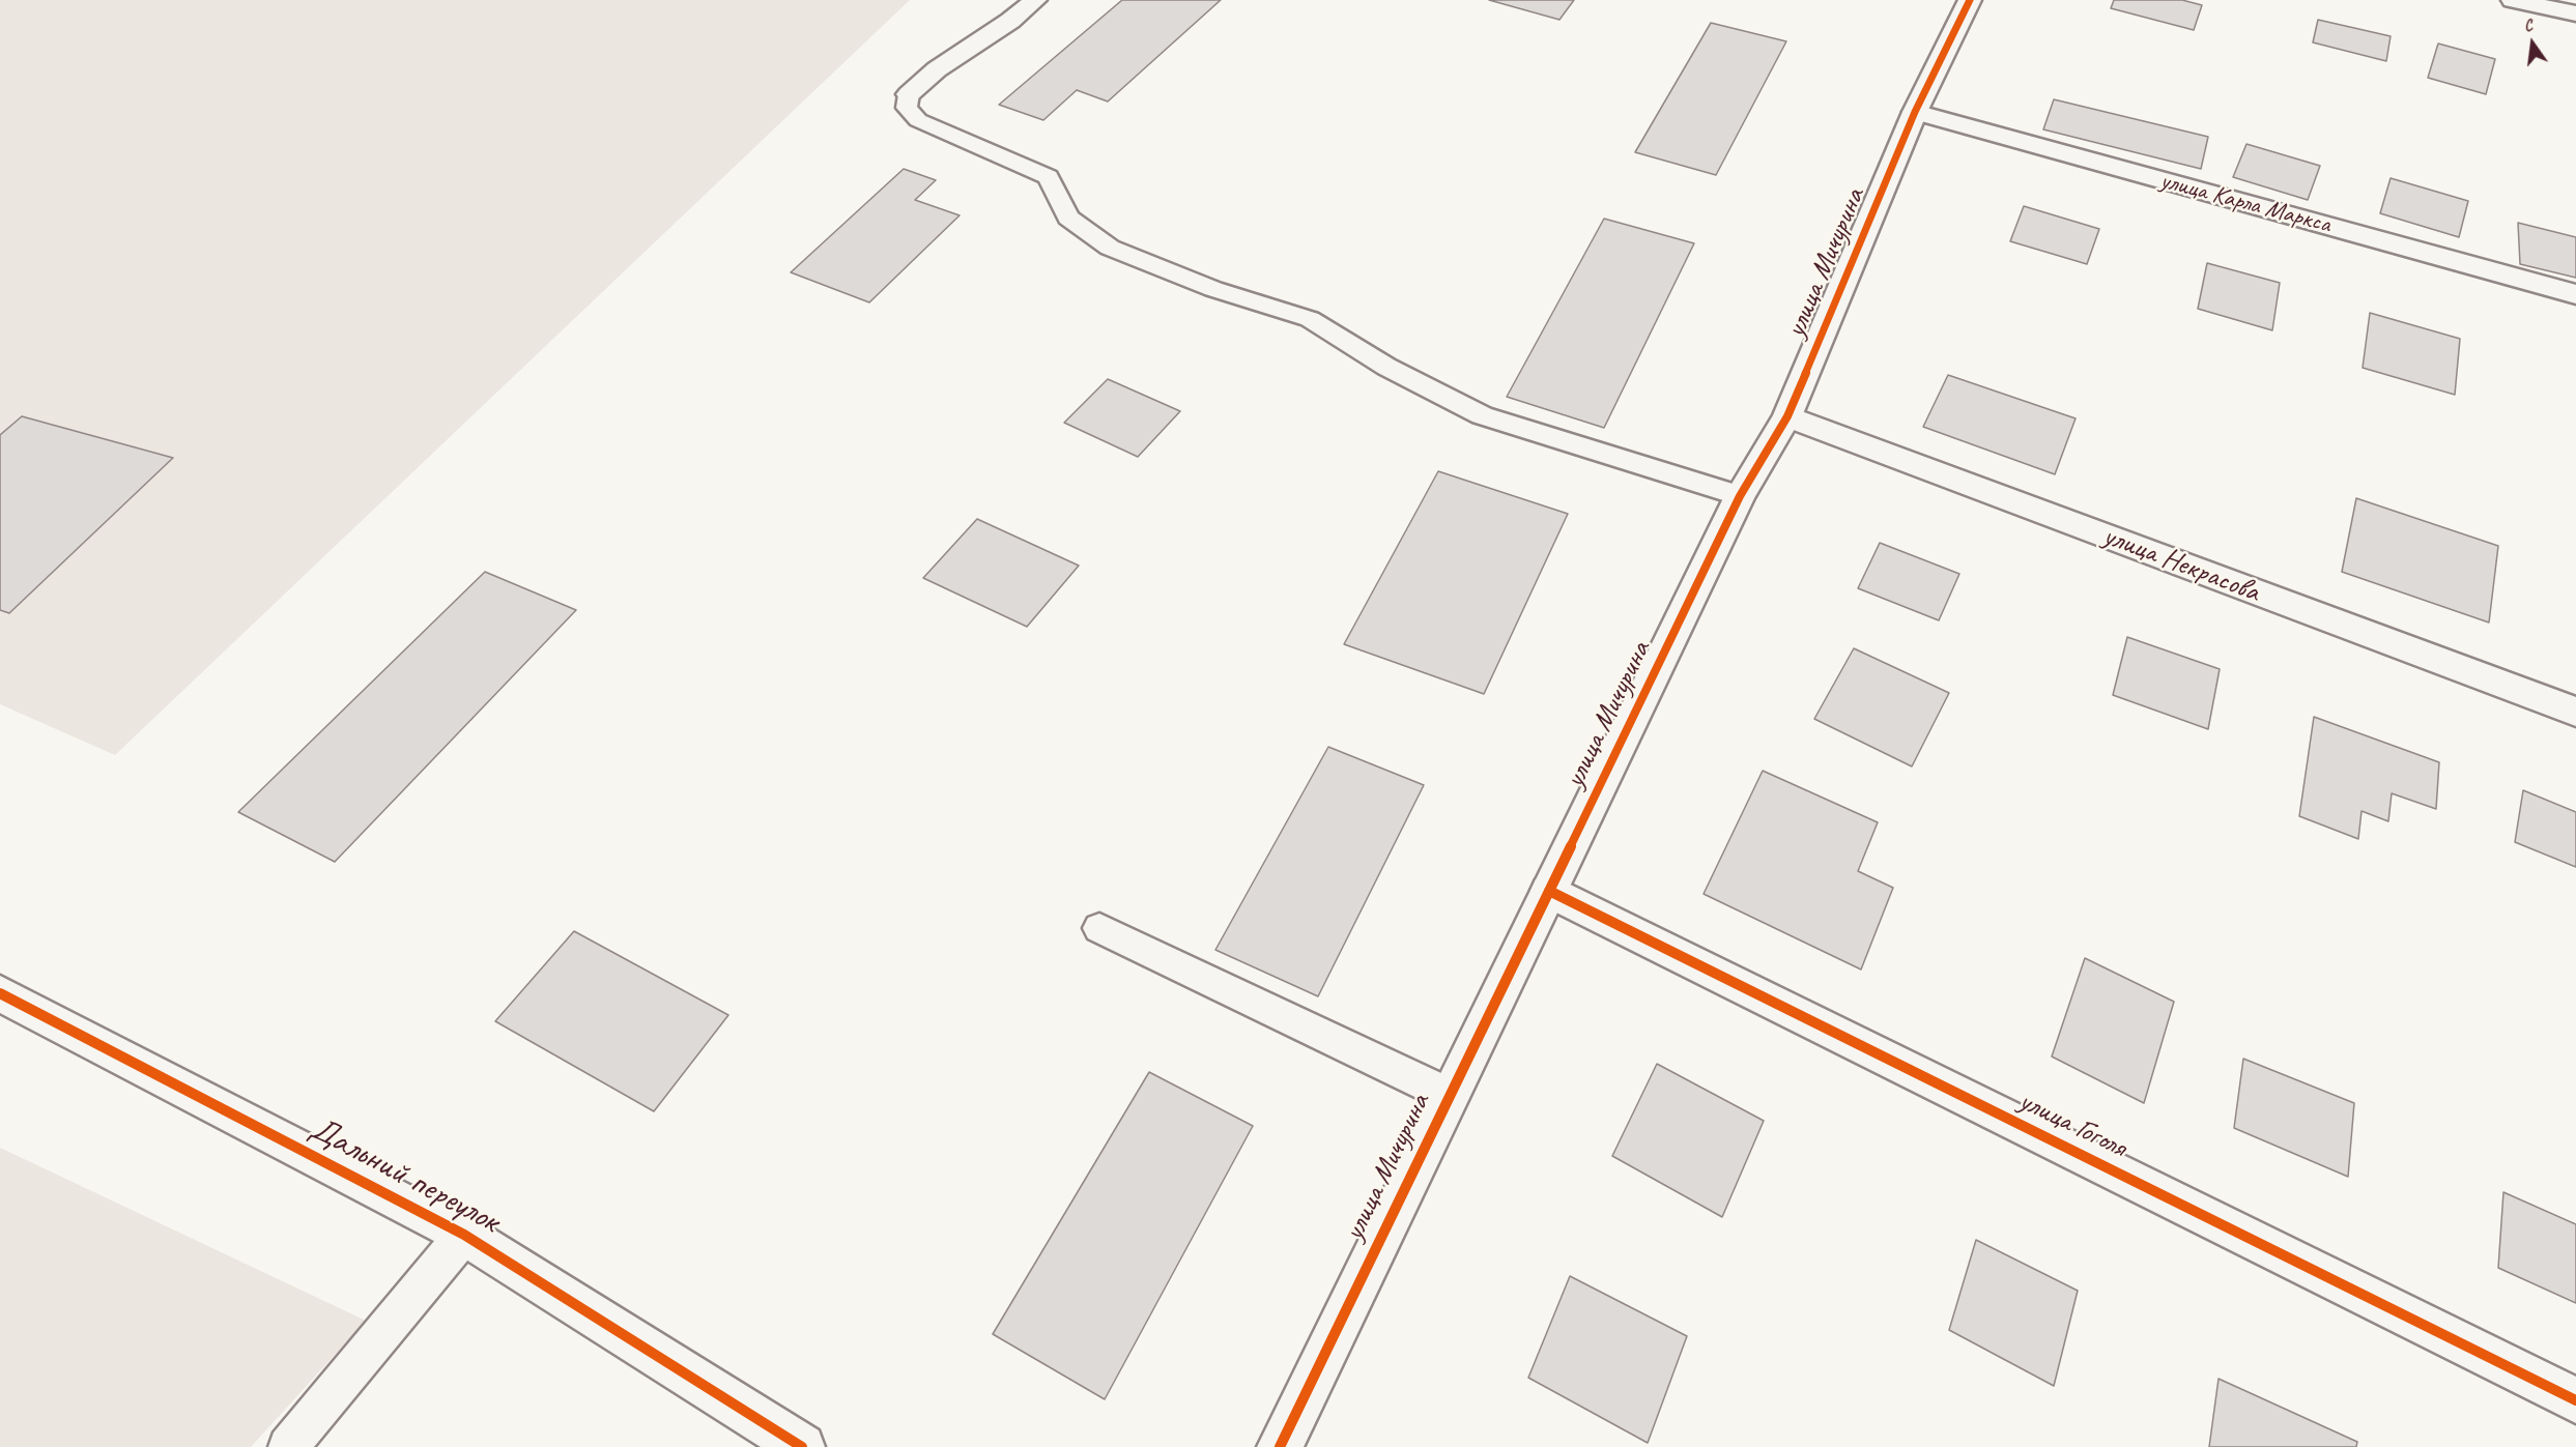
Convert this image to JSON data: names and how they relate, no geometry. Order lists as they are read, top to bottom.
{
  "streets": {
    "street": [
      "улица Карла Маркса",
      "улица Мичурина",
      "улица Некрасова",
      "улица Гоголя",
      "Дальний переулок"
    ]
  },
  "crossings": [
    ["улица Карла Маркса", "улица Мичурина"],
    ["улица Мичурина", "улица Некрасова"],
    ["улица Мичурина", "улица Гоголя"]
  ],
  "north": "top"
}
